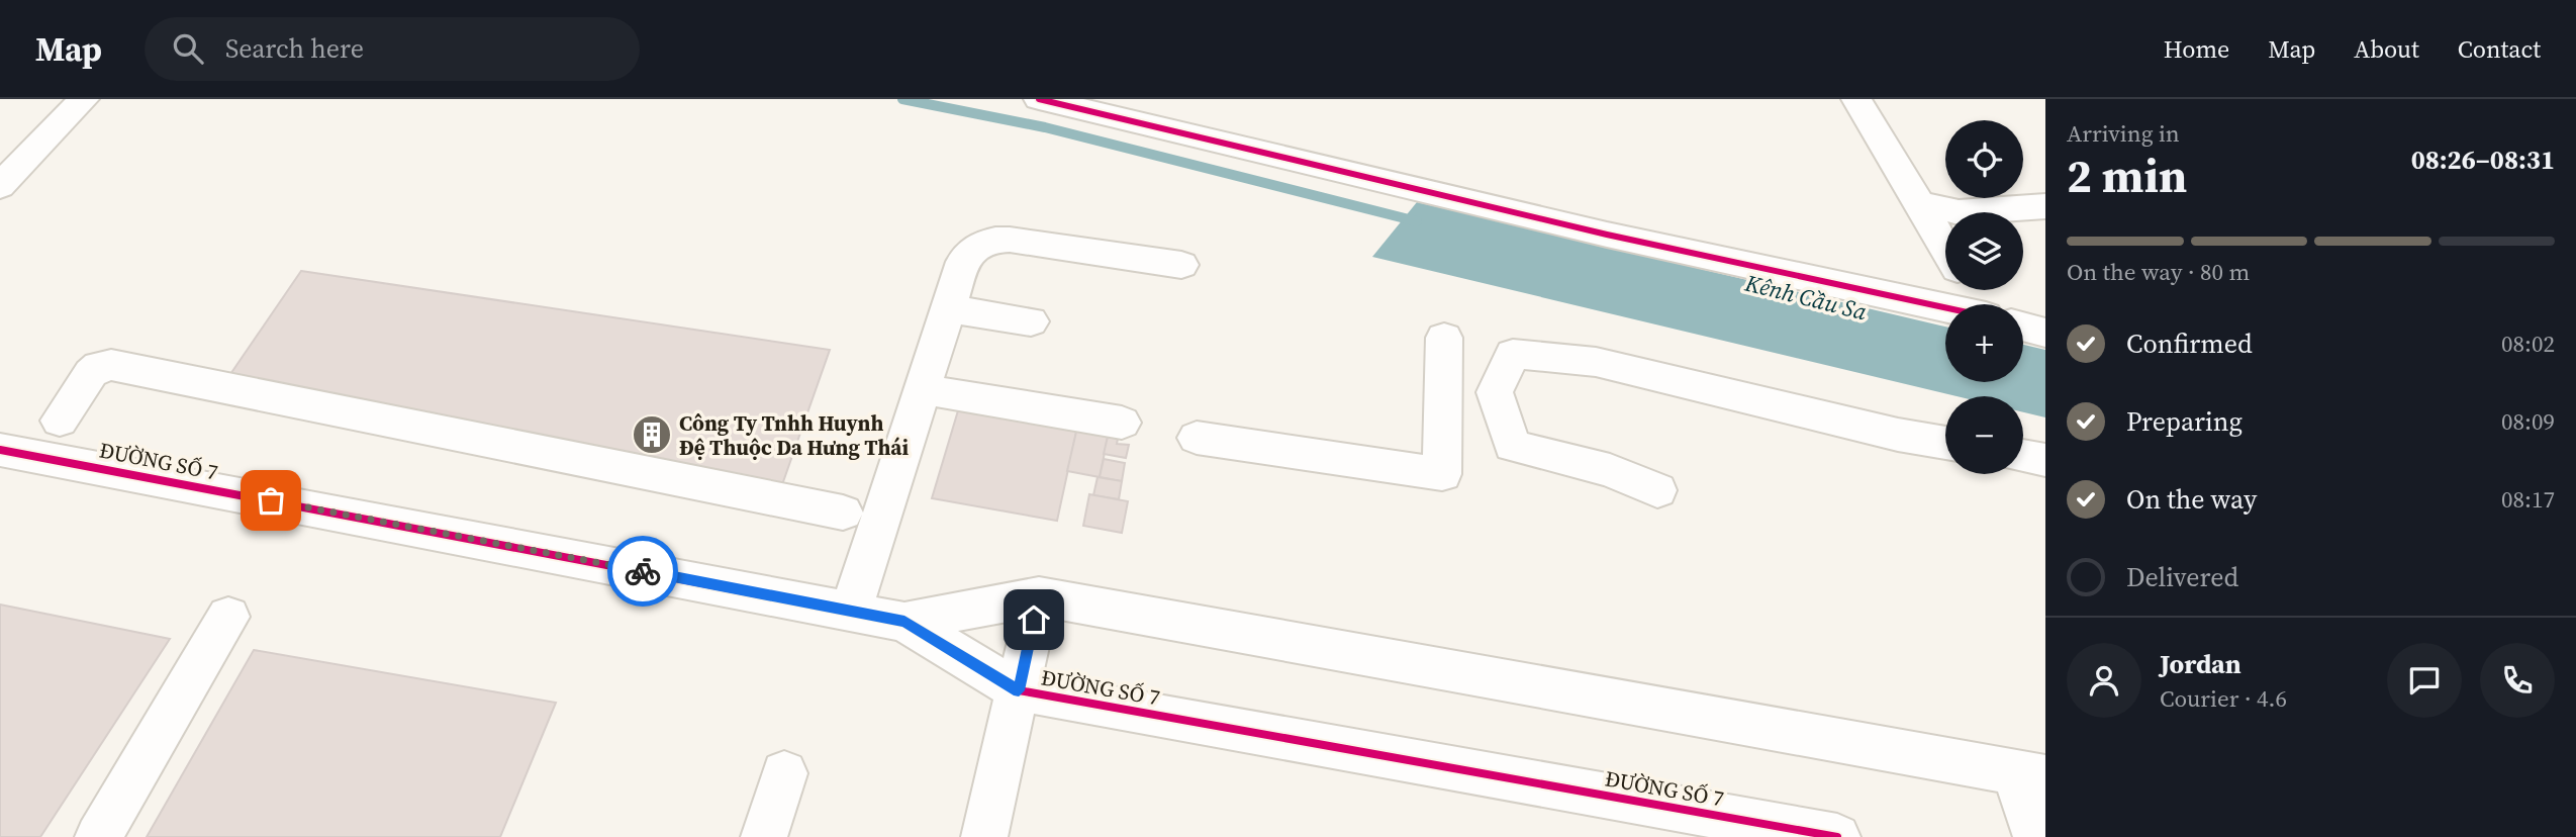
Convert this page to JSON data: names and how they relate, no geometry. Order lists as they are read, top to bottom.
{
  "streets": {
    "street": ["ĐƯỜNG SỐ 7"]
  },
  "water": ["Kênh Cầu Sa"],
  "places": {
    "building": ["Công Ty Tnhh Huynh Đệ Thuộc Da Hưng Thái"]
  },
  "page": {
    "header": "Map",
    "search": "Search here",
    "nav": [
      "Home",
      "Map",
      "About",
      "Contact"
    ],
    "heading": ["2 min", "Arriving in", "08:26–08:31"],
    "panel": ["Jordan", "Courier · 4.6"],
    "map_buttons": ["+", "−"],
    "bar": "On the way · 80 m",
    "list": [
      ["Confirmed", "08:02"],
      ["Preparing", "08:09"],
      ["On the way", "08:17"],
      "Delivered"
    ]
  }
}
